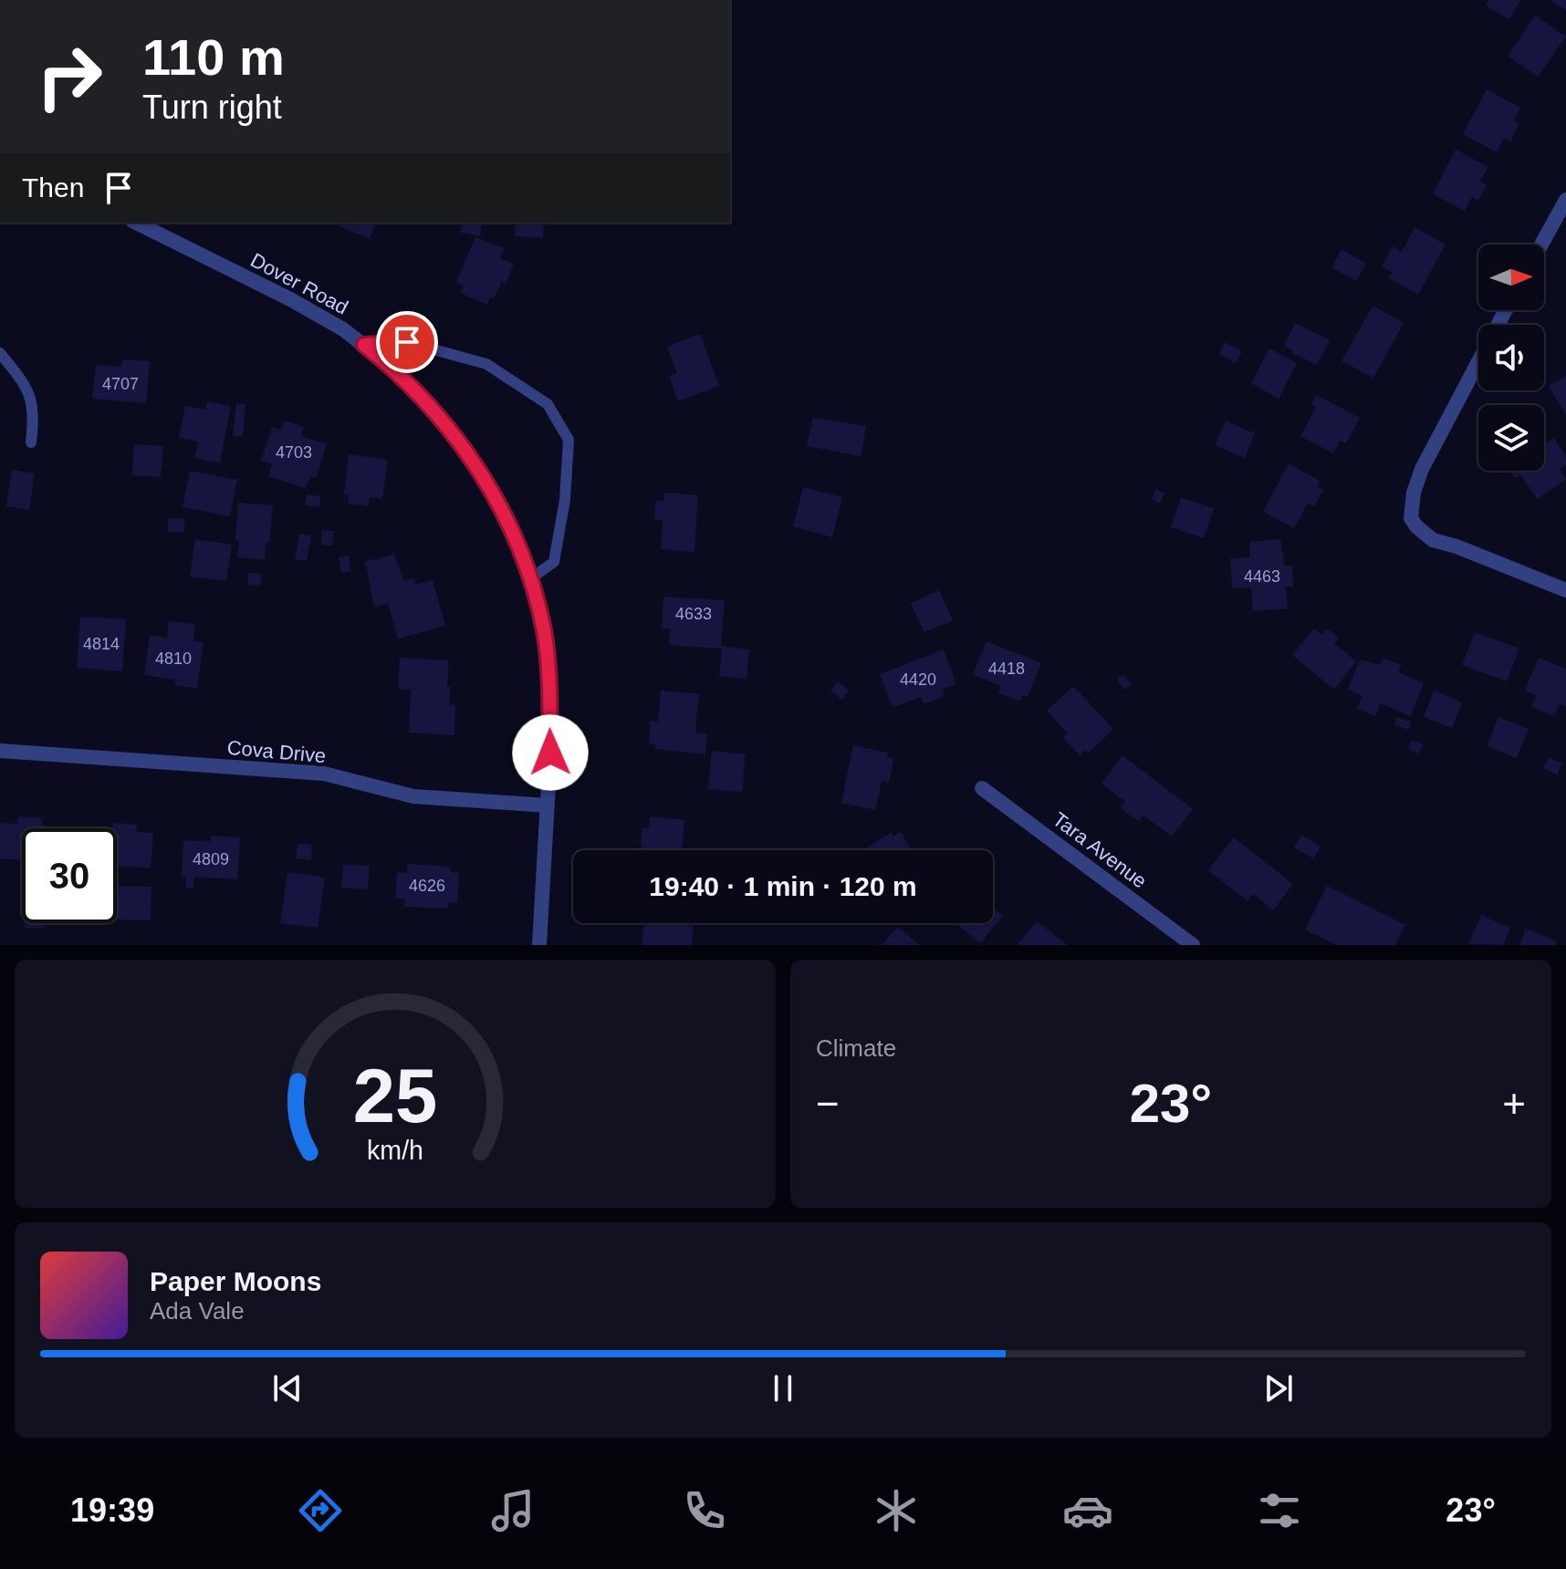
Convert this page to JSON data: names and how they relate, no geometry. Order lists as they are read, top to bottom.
{
  "streets": {
    "street": ["Dover Road", "Cova Drive", "Tara Avenue"]
  },
  "crossings": [
    ["Dover Road", "Cova Drive"]
  ],
  "house_numbers": [
    "4707",
    "4703",
    "4463",
    "4633",
    "4814",
    "4810",
    "4418",
    "4420",
    "4809",
    "4626"
  ],
  "north": "right",
  "page": {
    "turn": ["110 m", "Turn right"],
    "then": "Then",
    "limit": "30",
    "trip": "19:40 · 1 min · 120 m",
    "tile": "Climate",
    "heat": ["−", "23°", "+"],
    "song": ["Paper Moons", "Ada Vale"],
    "tabs": ["19:39", "23°"],
    "gauge": ["25", "km/h"]
  }
}
